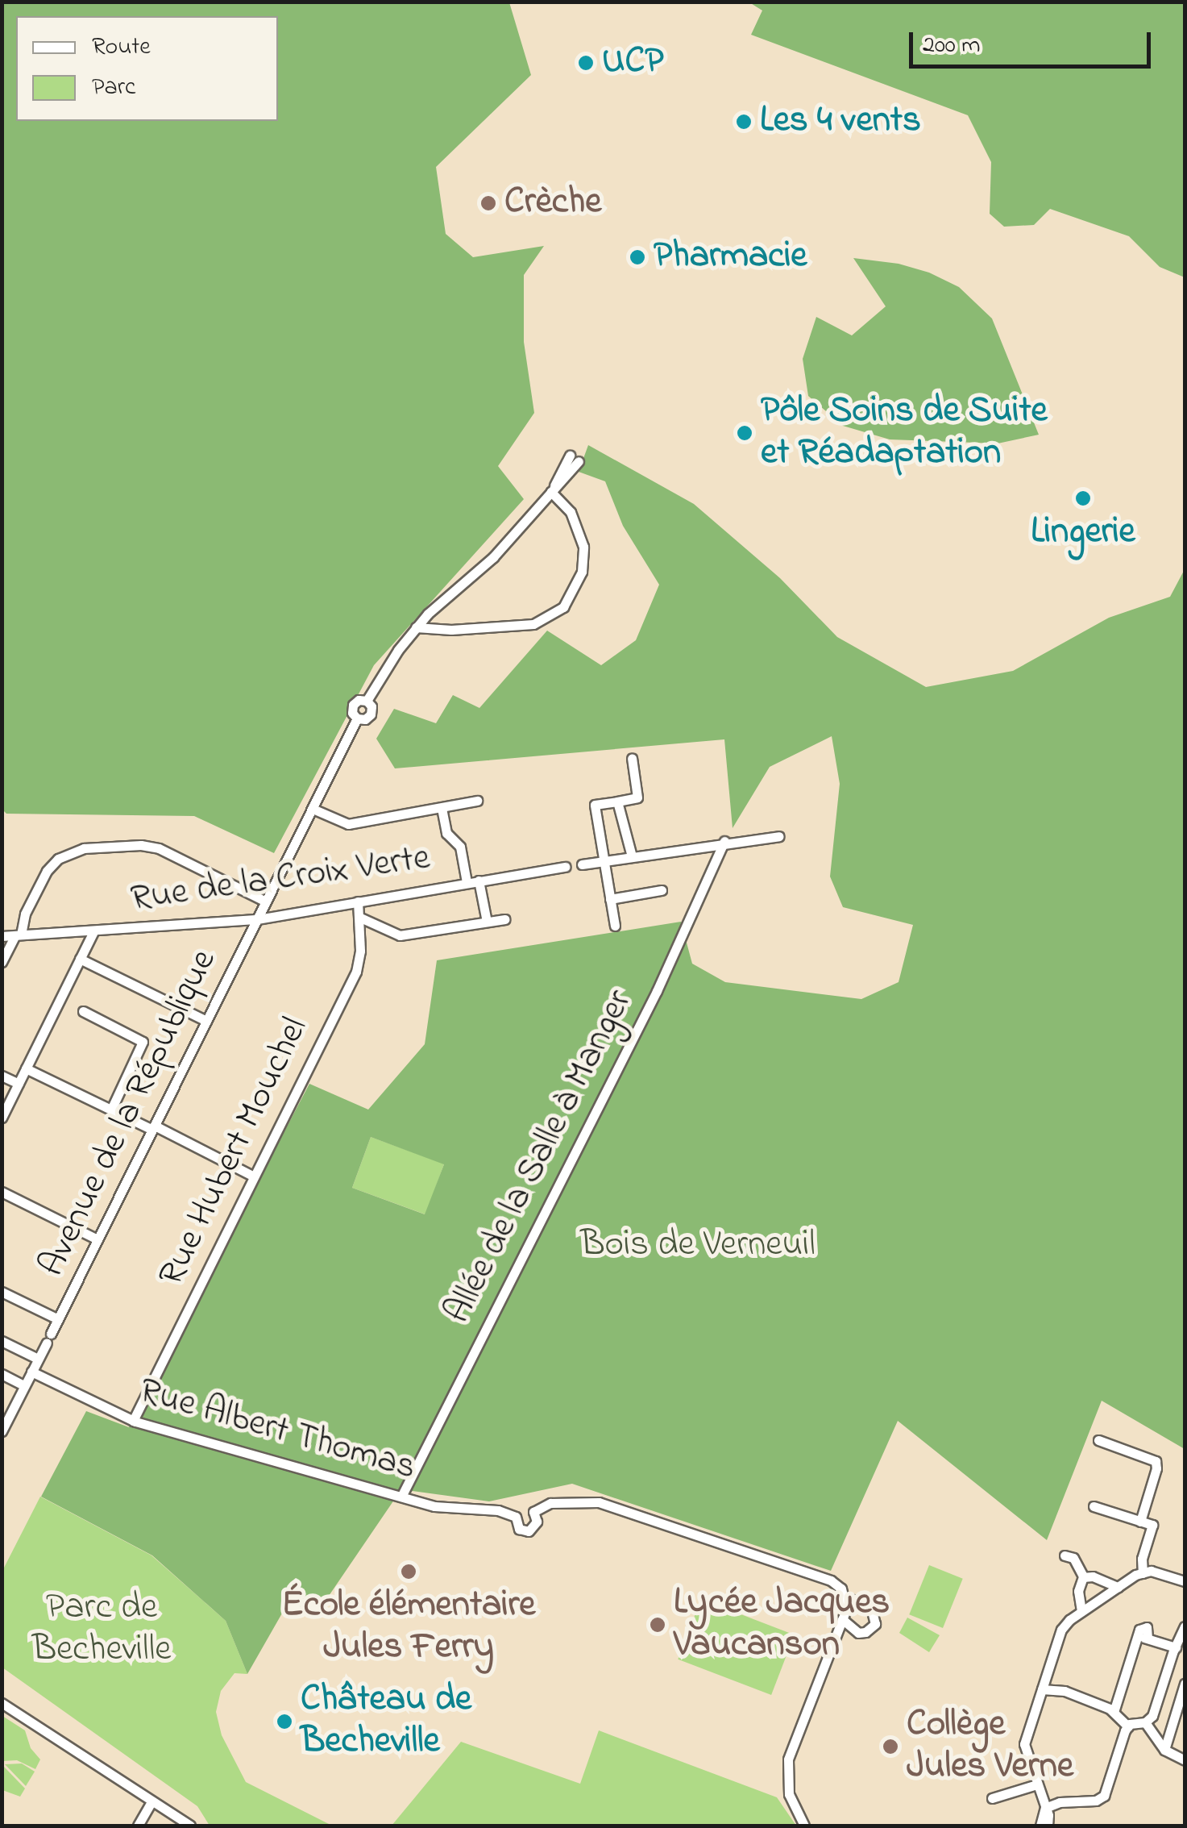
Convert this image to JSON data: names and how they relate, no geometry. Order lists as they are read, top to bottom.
{
  "streets": {
    "street": [
      "Rue de la Croix Verte",
      "Avenue de la République",
      "Rue Hubert Mouchel",
      "Allée de la Salle à Manger",
      "Rue Albert Thomas"
    ]
  },
  "crossings": [
    ["Rue de la Croix Verte", "Avenue de la République"],
    ["Rue de la Croix Verte", "Rue Hubert Mouchel"],
    ["Avenue de la République", "Rue Albert Thomas"],
    ["Rue Hubert Mouchel", "Rue Albert Thomas"],
    ["Allée de la Salle à Manger", "Rue Albert Thomas"]
  ],
  "parks": ["Bois de Verneuil", "Parc de Becheville"],
  "places": [
    "UCP",
    "Les 4 vents",
    "Crèche",
    "Pharmacie",
    "Pôle Soins de Suite et Réadaptation",
    "Lingerie",
    "École élémentaire Jules Ferry",
    "Lycée Jacques Vaucanson",
    "Château de Becheville",
    "Collège Jules Verne"
  ],
  "legend": ["Route", "Parc"],
  "scale_bar": "200 m"
}
